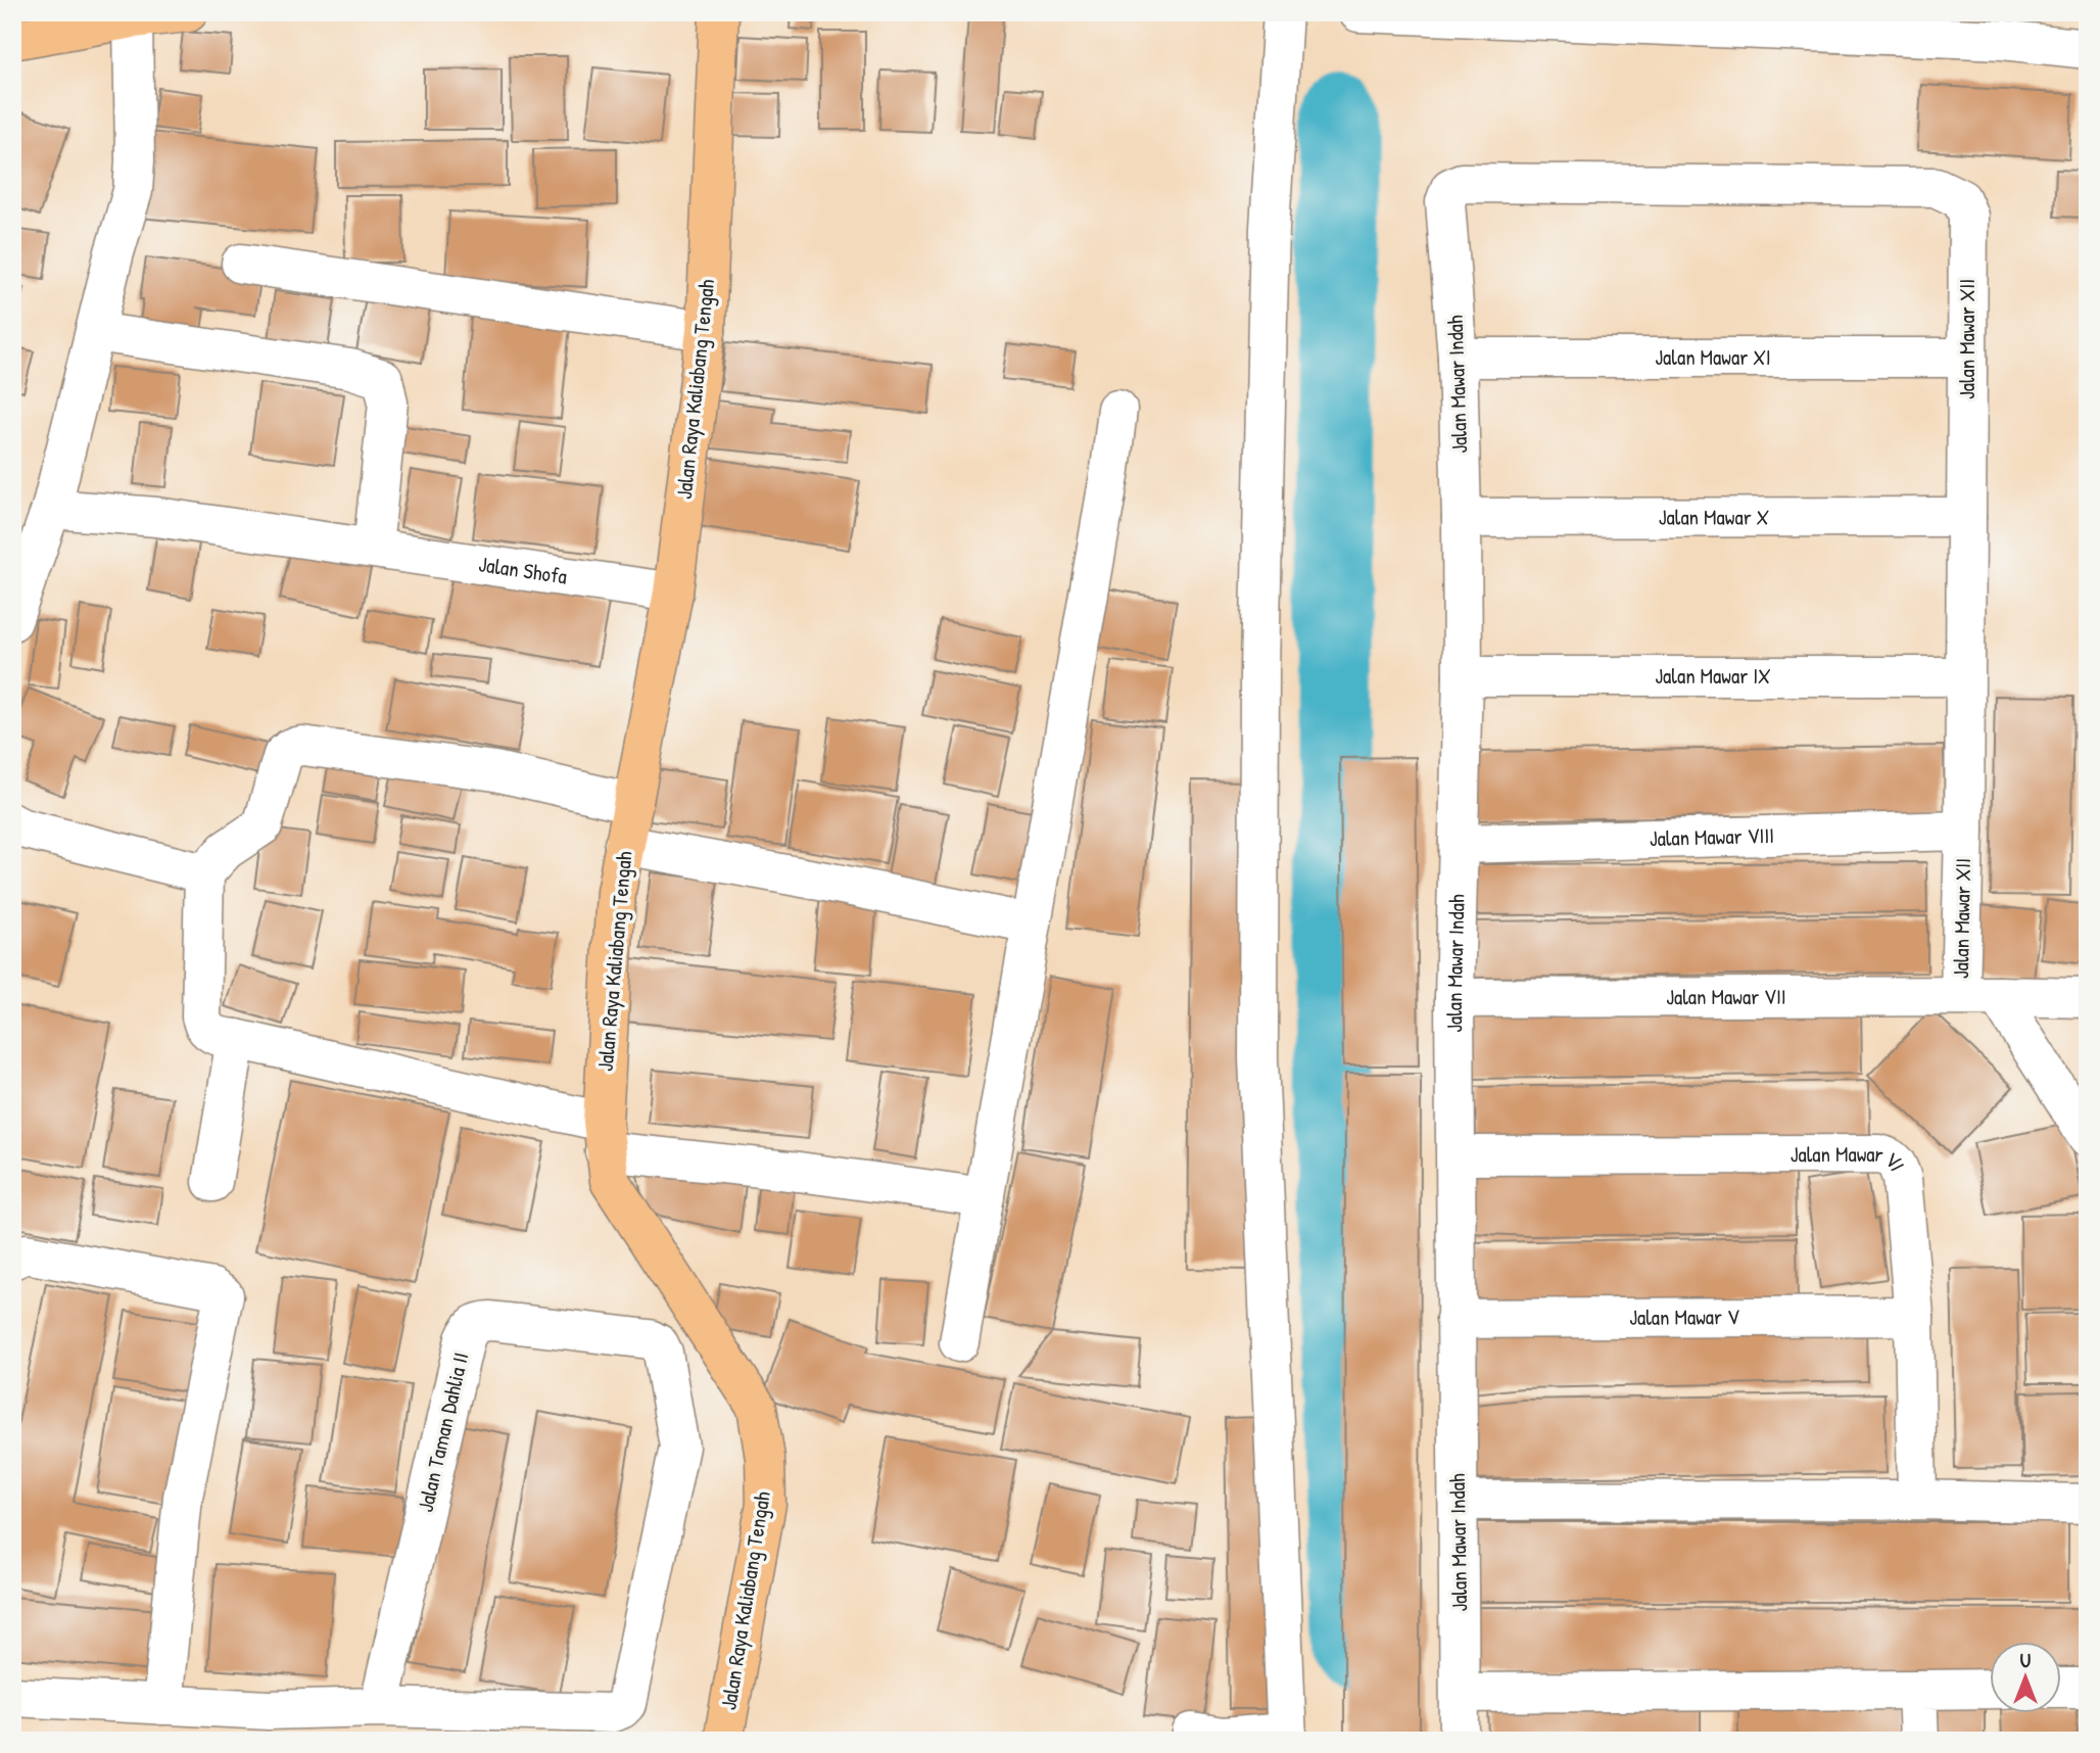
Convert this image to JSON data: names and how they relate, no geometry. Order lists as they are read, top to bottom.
{
  "streets": {
    "main road": ["Jalan Raya Kaliabang Tengah"],
    "street": [
      "Jalan Mawar XII",
      "Jalan Mawar XI",
      "Jalan Mawar Indah",
      "Jalan Mawar X",
      "Jalan Shofa",
      "Jalan Mawar IX",
      "Jalan Mawar VIII",
      "Jalan Mawar VII",
      "Jalan Mawar VI",
      "Jalan Mawar V",
      "Jalan Taman Dahlia II"
    ]
  },
  "crossings": [
    ["Jalan Mawar XII", "Jalan Mawar XI"],
    ["Jalan Mawar XII", "Jalan Mawar Indah"],
    ["Jalan Mawar XII", "Jalan Mawar X"],
    ["Jalan Mawar XII", "Jalan Mawar IX"],
    ["Jalan Mawar XII", "Jalan Mawar VIII"],
    ["Jalan Mawar XII", "Jalan Mawar VII"],
    ["Jalan Mawar XI", "Jalan Mawar Indah"],
    ["Jalan Mawar Indah", "Jalan Mawar X"],
    ["Jalan Mawar Indah", "Jalan Mawar IX"],
    ["Jalan Mawar Indah", "Jalan Mawar VIII"],
    ["Jalan Mawar Indah", "Jalan Mawar VII"],
    ["Jalan Mawar Indah", "Jalan Mawar VI"],
    ["Jalan Mawar Indah", "Jalan Mawar V"],
    ["Jalan Raya Kaliabang Tengah", "Jalan Shofa"],
    ["Jalan Mawar VI", "Jalan Mawar V"]
  ],
  "north": "top"
}
